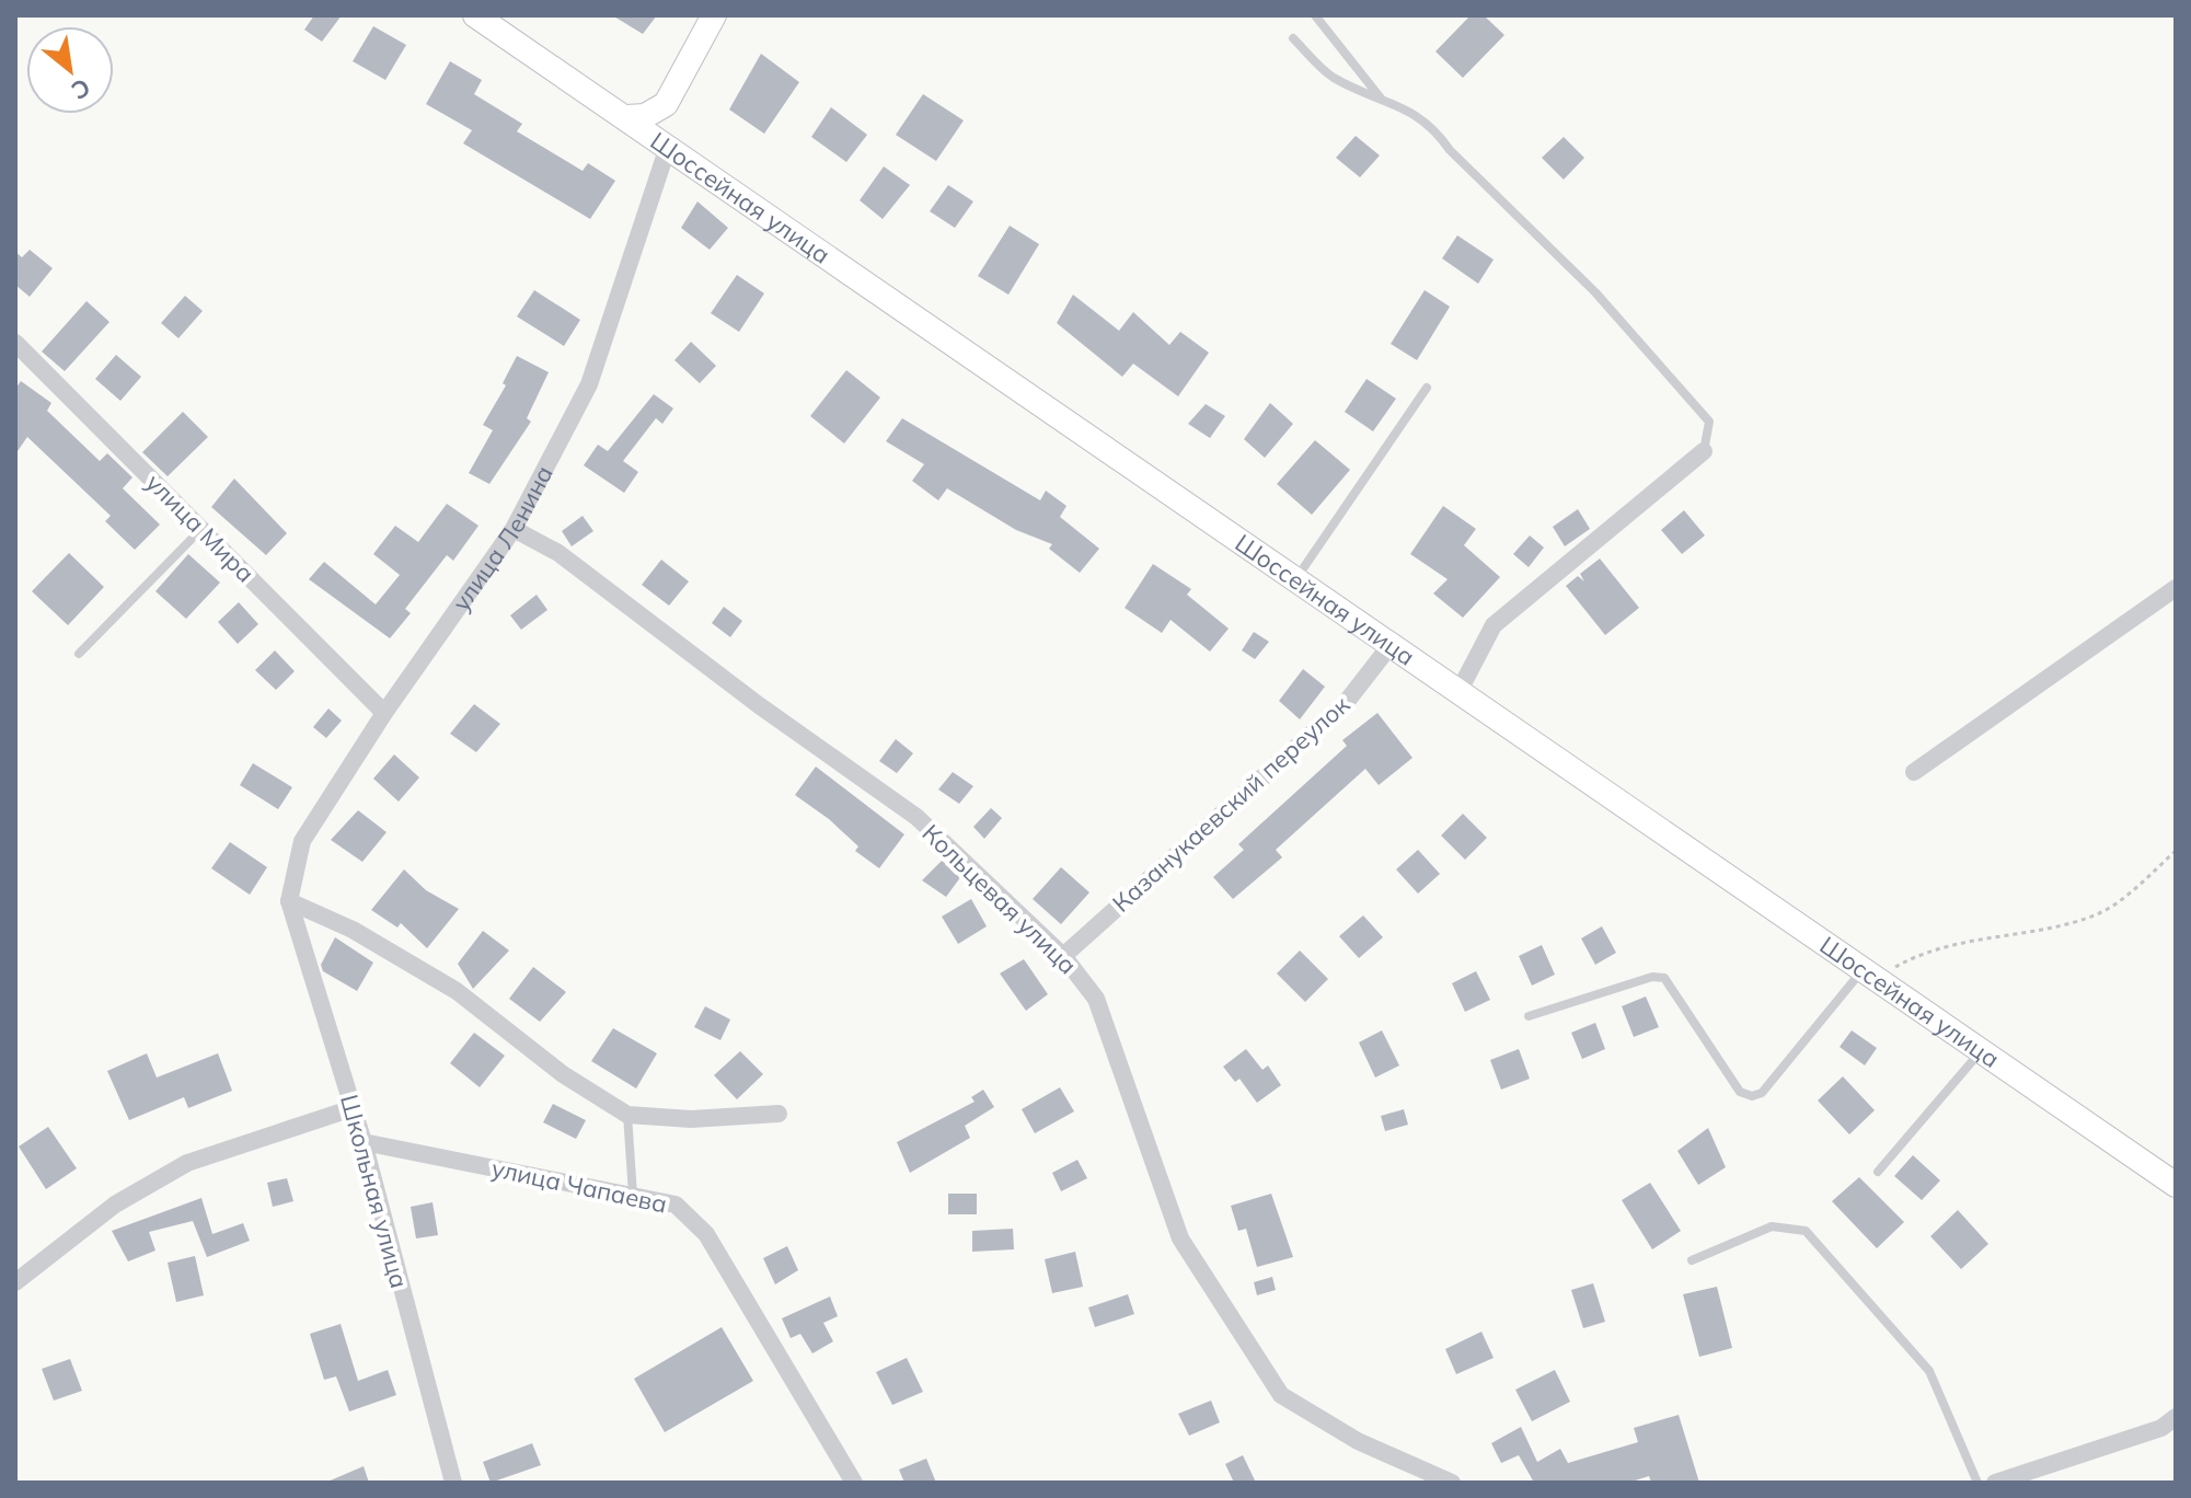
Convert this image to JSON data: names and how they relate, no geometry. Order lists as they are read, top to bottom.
{
  "streets": {
    "street": [
      "Шоссейная улица",
      "улица Мира",
      "улица Ленина",
      "Казанукаевский переулок",
      "Кольцевая улица",
      "улица Чапаева",
      "Школьная улица"
    ]
  },
  "crossings": [
    ["Шоссейная улица", "улица Ленина"],
    ["Шоссейная улица", "Казанукаевский переулок"],
    ["улица Мира", "улица Ленина"],
    ["улица Ленина", "Кольцевая улица"],
    ["улица Ленина", "Школьная улица"],
    ["Казанукаевский переулок", "Кольцевая улица"],
    ["улица Чапаева", "Школьная улица"]
  ],
  "north": "bottom right"
}
